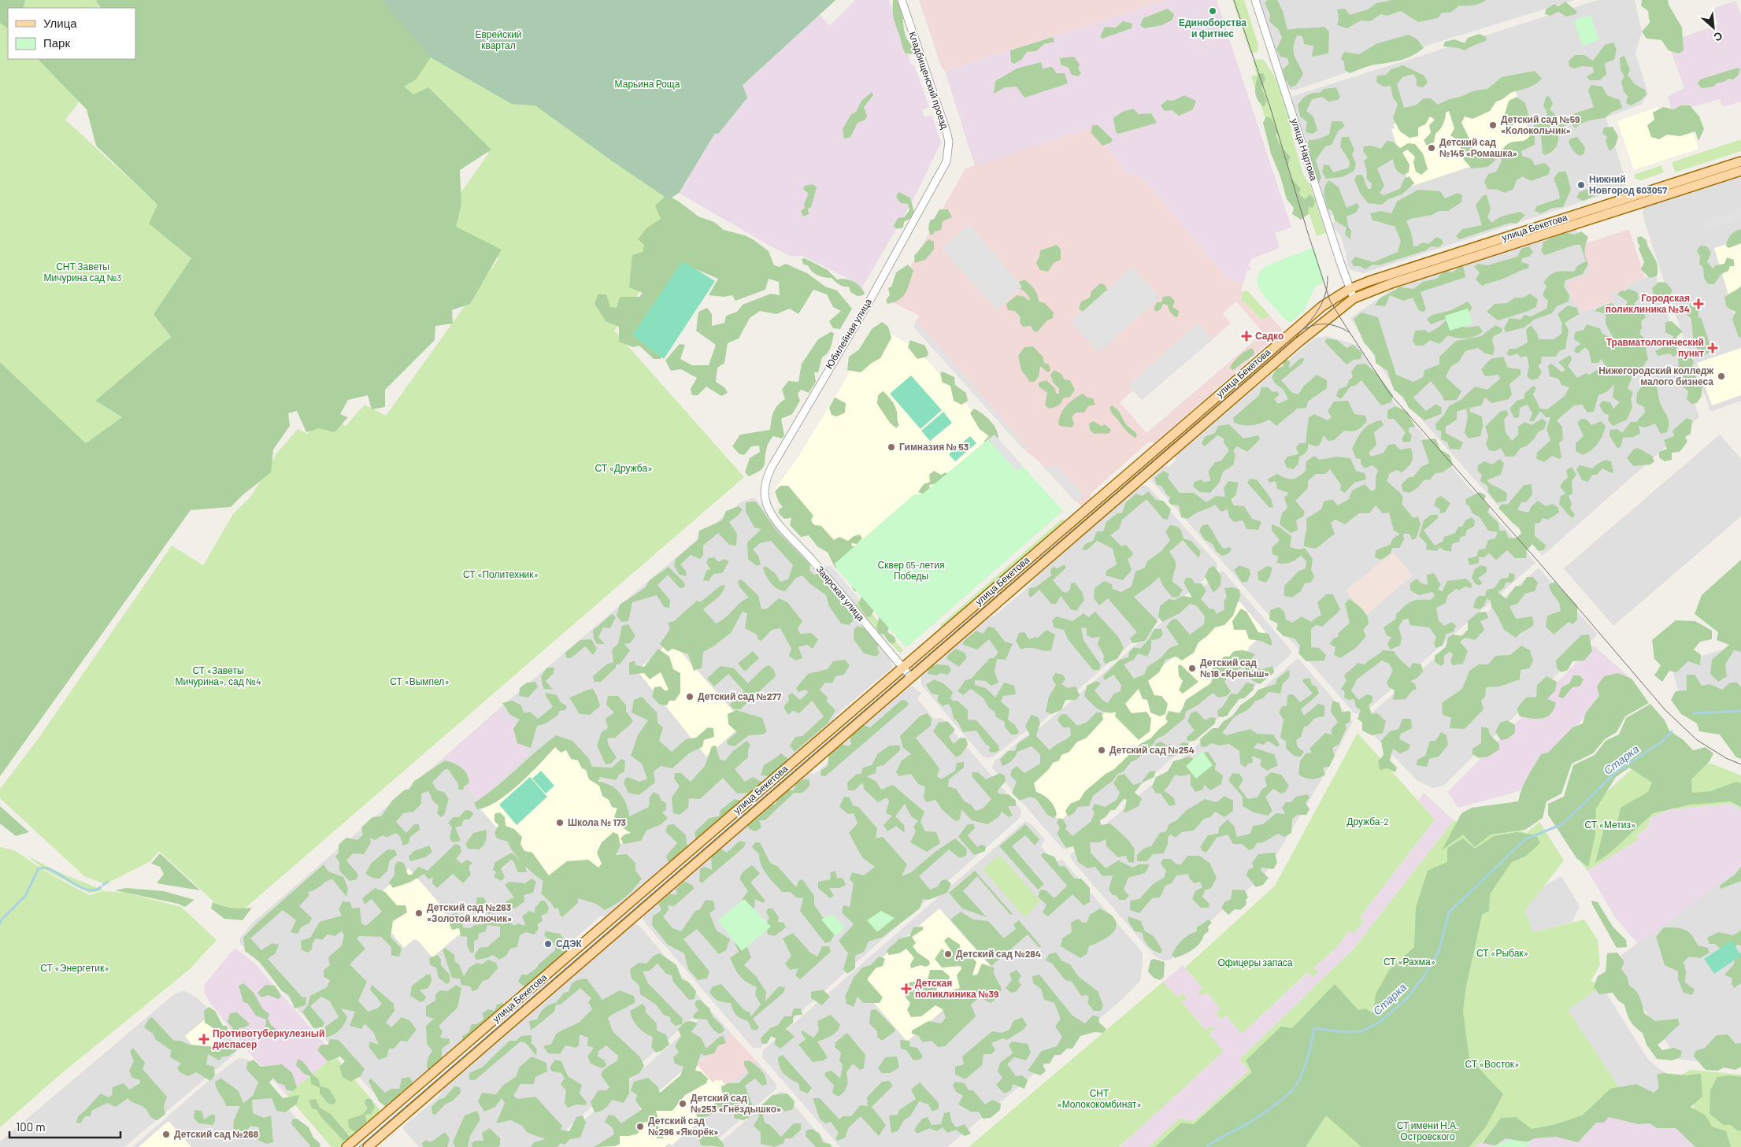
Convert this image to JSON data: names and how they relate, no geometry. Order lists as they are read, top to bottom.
{
  "streets": {
    "main road": ["улица Бекетова"],
    "street": [
      "Кладбищенский проезд",
      "улица Нартова",
      "Юбилейная улица",
      "Заярская улица"
    ]
  },
  "crossings": [
    ["Кладбищенский проезд", "Юбилейная улица"],
    ["улица Нартова", "улица Бекетова"],
    ["улица Бекетова", "Заярская улица"],
    ["Юбилейная улица", "Заярская улица"]
  ],
  "water": ["Старка"],
  "parks": [
    "Еврейский квартал",
    "Марьина Роща",
    "СНТ Заветы Мичурина сад №3",
    "СТ «Дружба»",
    "Сквер 65-летия Победы",
    "СТ «Политехник»",
    "СТ «Заветы Мичурина», сад №4",
    "СТ «Вымпел»",
    "Дружба-2",
    "СТ «Метиз»",
    "СТ «Рыбак»",
    "СТ «Рахма»",
    "Офицеры запаса",
    "СТ «Энергетик»",
    "СТ «Восток»",
    "СНТ «Молококомбинат»",
    "СТ имени Н.А. Островского"
  ],
  "places": {
    "other": [
      "Единоборства и фитнес",
      "Детский сад №59 «Колокольчик»",
      "Детский сад №145 «Ромашка»",
      "Нижний Новгород 603057",
      "Нижегородский колледж малого бизнеса",
      "Гимназия № 53",
      "Детский сад №18 «Крепыш»",
      "Детский сад №277",
      "Детский сад №254",
      "Школа № 173",
      "Детский сад №283 «Золотой ключик»",
      "СДЭК",
      "Детский сад №284",
      "Детский сад №253 «Гнёздышко»",
      "Детский сад №296 «Якорёк»",
      "Детский сад №268"
    ],
    "health": [
      "Городская поликлиника №34",
      "Садко",
      "Травматологический пункт",
      "Детская поликлиника №39",
      "Противотуберкулезный диспасер"
    ]
  },
  "legend": ["Улица", "Парк"],
  "scale_bar": "100 m",
  "north": "bottom right"
}
